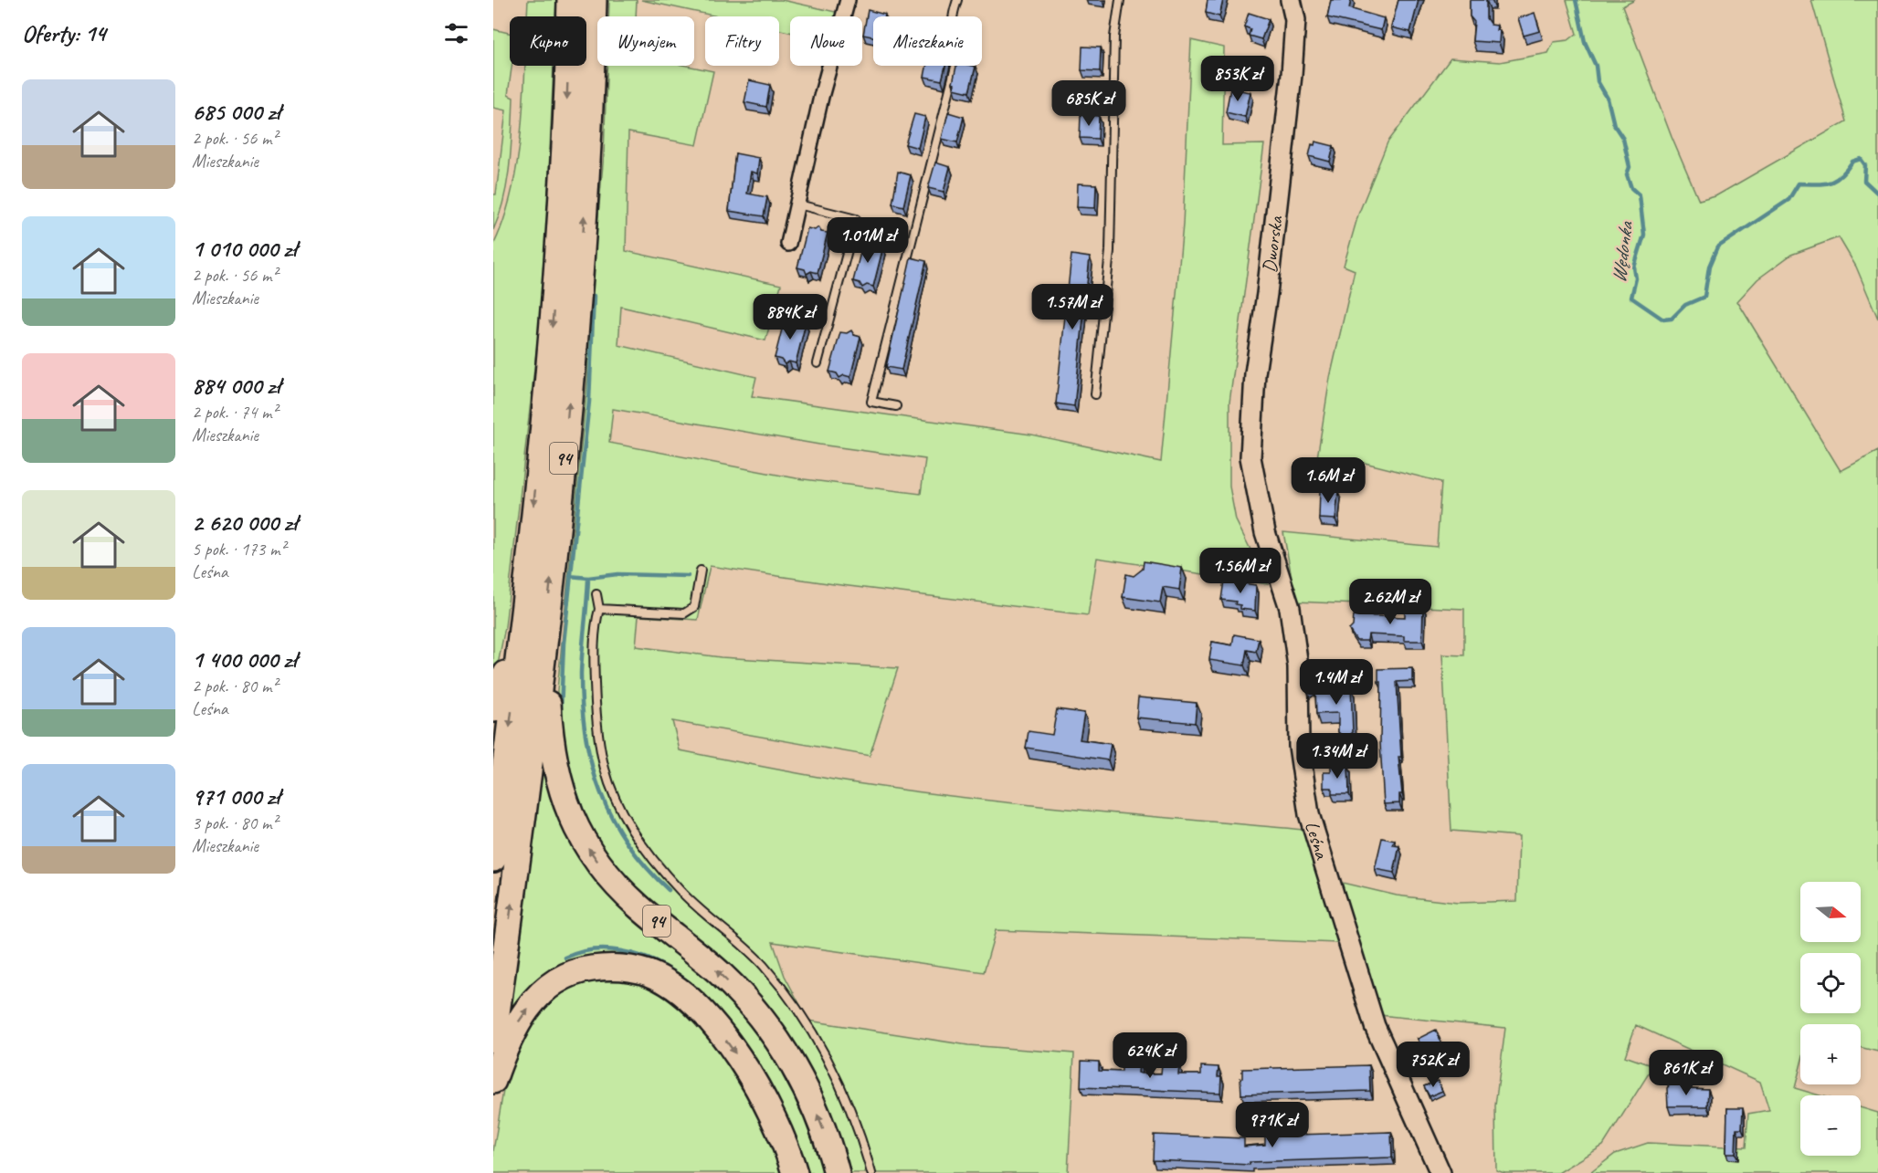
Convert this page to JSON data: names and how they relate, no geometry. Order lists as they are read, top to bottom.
{
  "streets": {
    "highway": ["94"],
    "street": ["Dworska", "Leśna"]
  },
  "crossings": [
    ["Dworska", "Leśna"]
  ],
  "water": ["Wędonka"],
  "north": "right",
  "page": {
    "heading": "Oferty: 14",
    "chip": [
      "Kupno",
      "Wynajem",
      "Filtry",
      "Nowe",
      "Mieszkanie"
    ],
    "price": [
      "853K zł",
      "685K zł",
      "1.01M zł",
      "1.57M zł",
      "884K zł",
      "1.6M zł",
      "1.56M zł",
      "2.62M zł",
      "1.4M zł",
      "1.34M zł",
      "624K zł",
      "752K zł",
      "861K zł",
      "971K zł"
    ],
    "list": [
      {
        "name": "685 000 zł",
        "note": "2 pok. · 56 m² · Mieszkanie"
      },
      {
        "name": "1 010 000 zł",
        "note": "2 pok. · 56 m² · Mieszkanie"
      },
      {
        "name": "884 000 zł",
        "note": "2 pok. · 74 m² · Mieszkanie"
      },
      {
        "name": "2 620 000 zł",
        "note": "5 pok. · 173 m² · Leśna"
      },
      {
        "name": "1 400 000 zł",
        "note": "2 pok. · 80 m² · Leśna"
      },
      {
        "name": "971 000 zł",
        "note": "3 pok. · 80 m² · Mieszkanie"
      }
    ],
    "map_buttons": ["+", "−"]
  }
}
